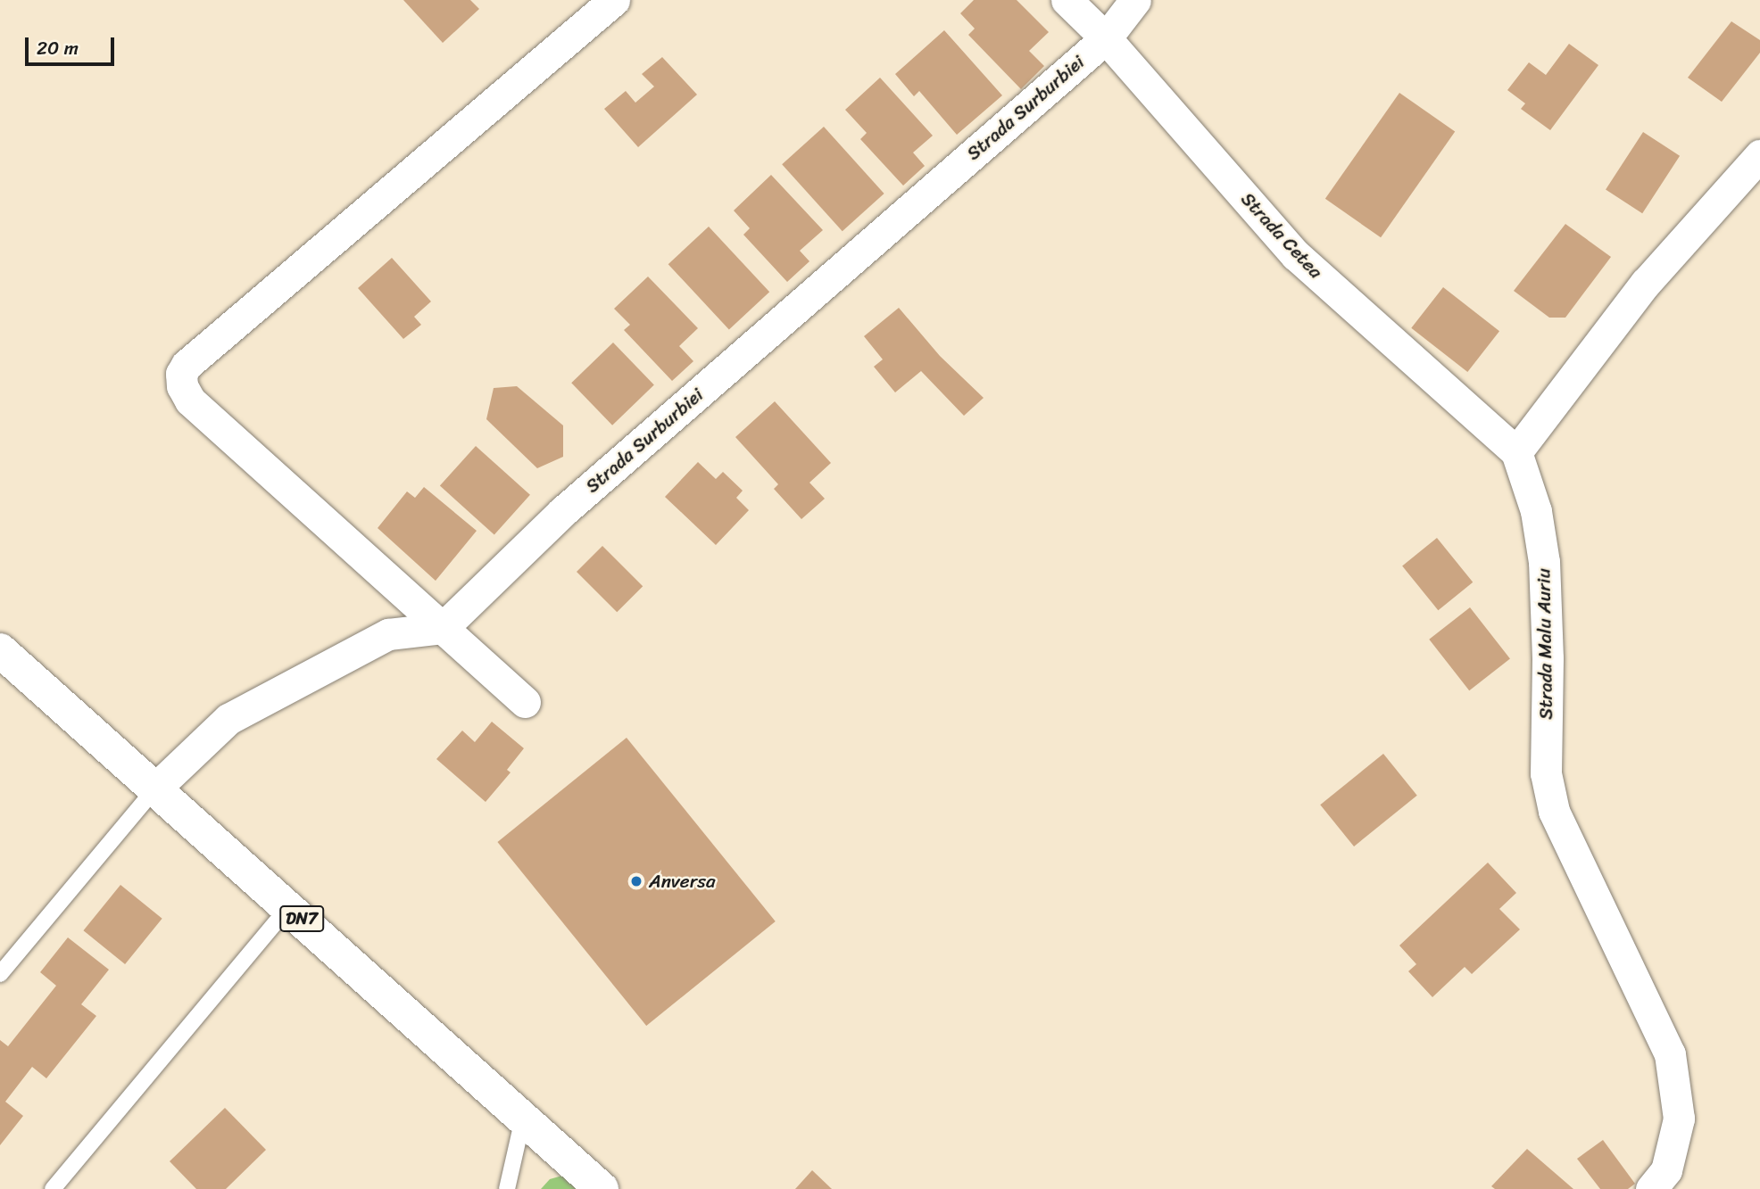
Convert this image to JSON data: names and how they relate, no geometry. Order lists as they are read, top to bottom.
{
  "streets": {
    "main road": ["DN7"],
    "street": ["Strada Surburbiei", "Strada Cetea", "Strada Malu Auriu"]
  },
  "crossings": [
    ["Strada Surburbiei", "Strada Cetea"],
    ["Strada Cetea", "Strada Malu Auriu"]
  ],
  "places": ["Anversa"],
  "scale_bar": "20 m"
}
